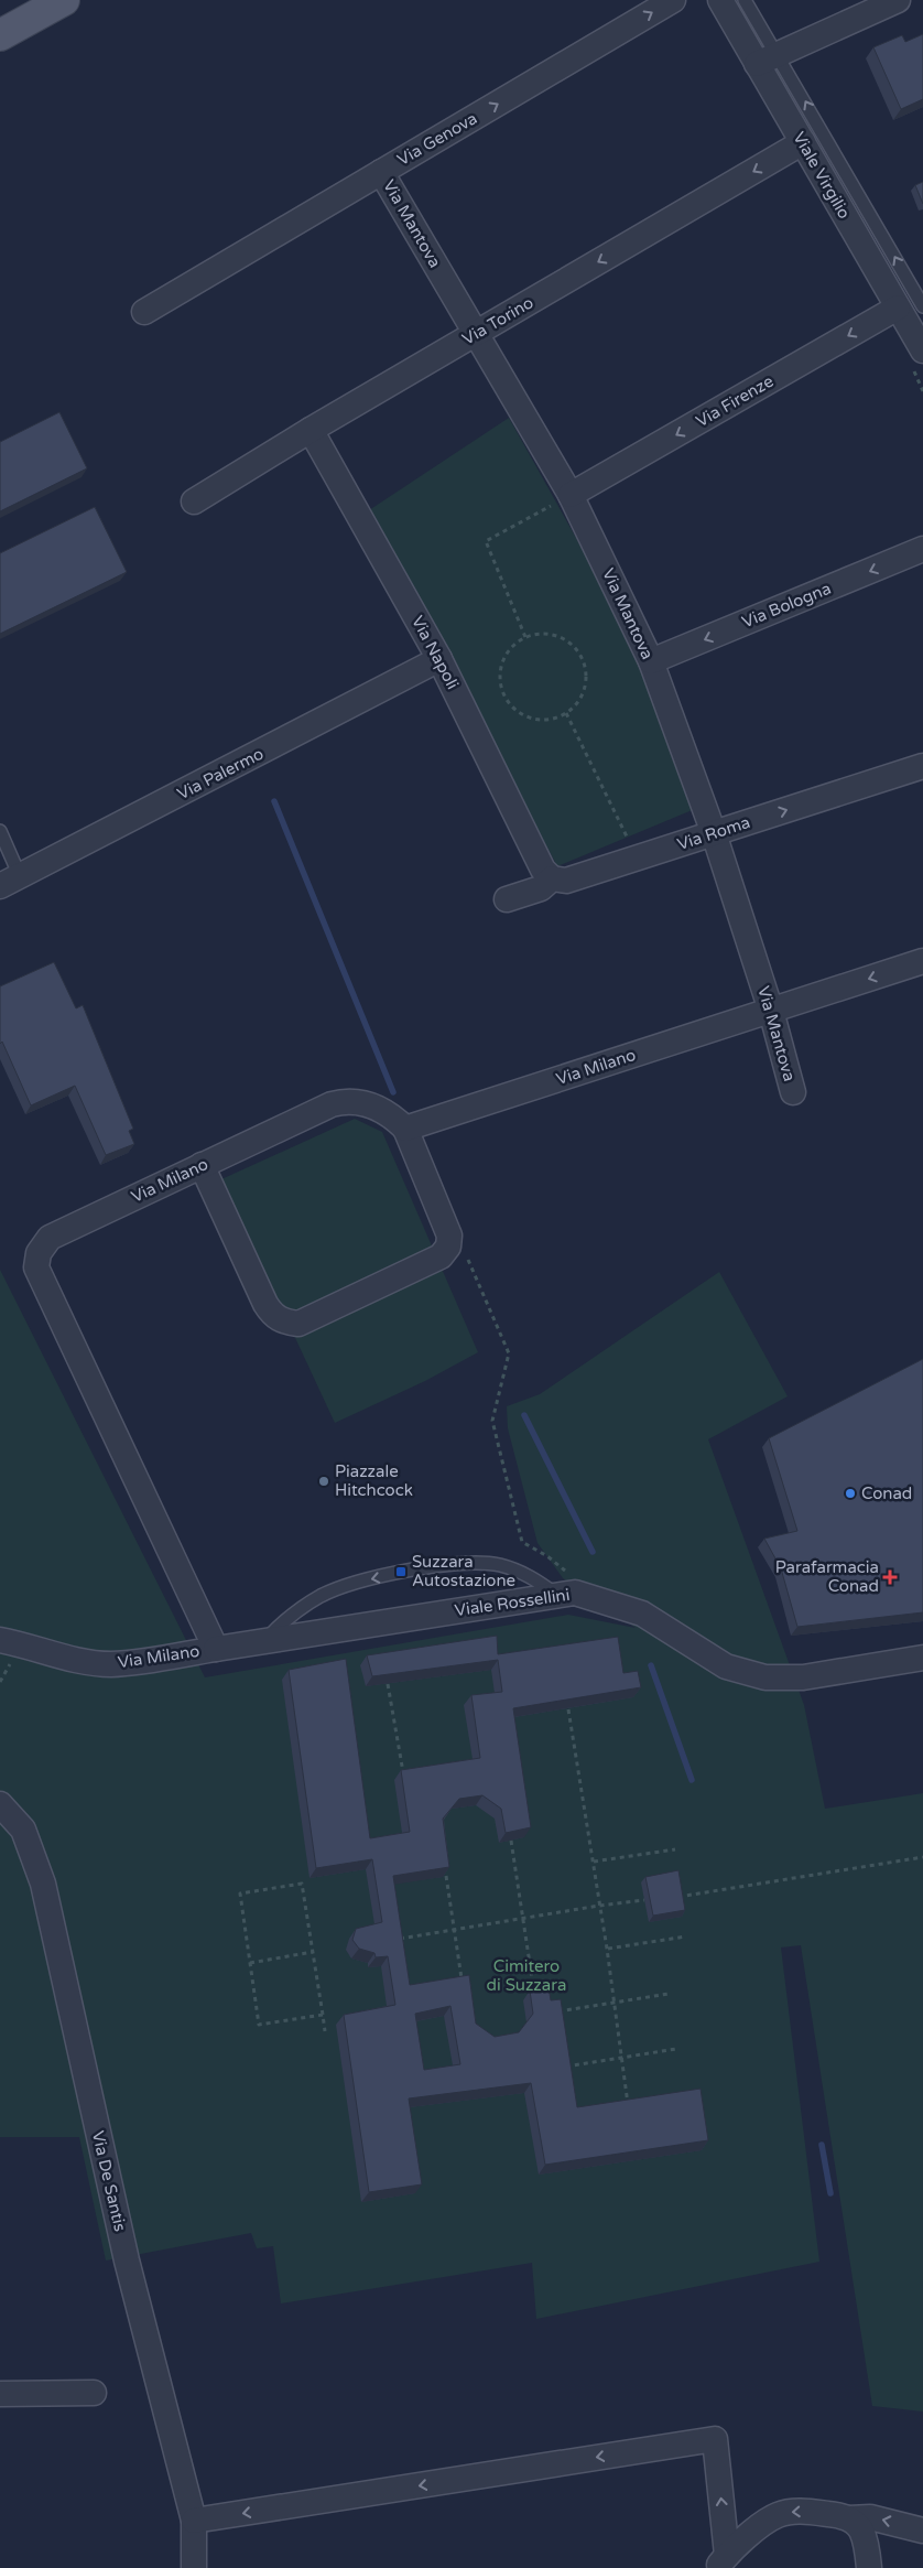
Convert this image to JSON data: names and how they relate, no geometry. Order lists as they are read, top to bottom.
{
  "streets": {
    "street": [
      "Via Genova",
      "Viale Virgilio",
      "Via Mantova",
      "Via Torino",
      "Via Firenze",
      "Via Bologna",
      "Via Napoli",
      "Via Palermo",
      "Via Roma",
      "Via Milano",
      "Viale Rossellini",
      "Via De Santis"
    ]
  },
  "crossings": [
    ["Via Genova", "Via Mantova"],
    ["Viale Virgilio", "Via Torino"],
    ["Viale Virgilio", "Via Firenze"],
    ["Via Mantova", "Via Torino"],
    ["Via Mantova", "Via Firenze"],
    ["Via Mantova", "Via Bologna"],
    ["Via Mantova", "Via Roma"],
    ["Via Mantova", "Via Milano"],
    ["Via Torino", "Via Napoli"],
    ["Via Napoli", "Via Palermo"],
    ["Via Napoli", "Via Roma"],
    ["Via Milano", "Viale Rossellini"]
  ],
  "one_way": [
    "Via Genova",
    "Via Torino",
    "Via Firenze",
    "Via Bologna",
    "Via Roma"
  ],
  "parks": ["Cimitero di Suzzara"],
  "places": {
    "other": ["Piazzale Hitchcock", "Conad"],
    "transit": ["Suzzara Autostazione"],
    "health": ["Parafarmacia Conad"]
  }
}
